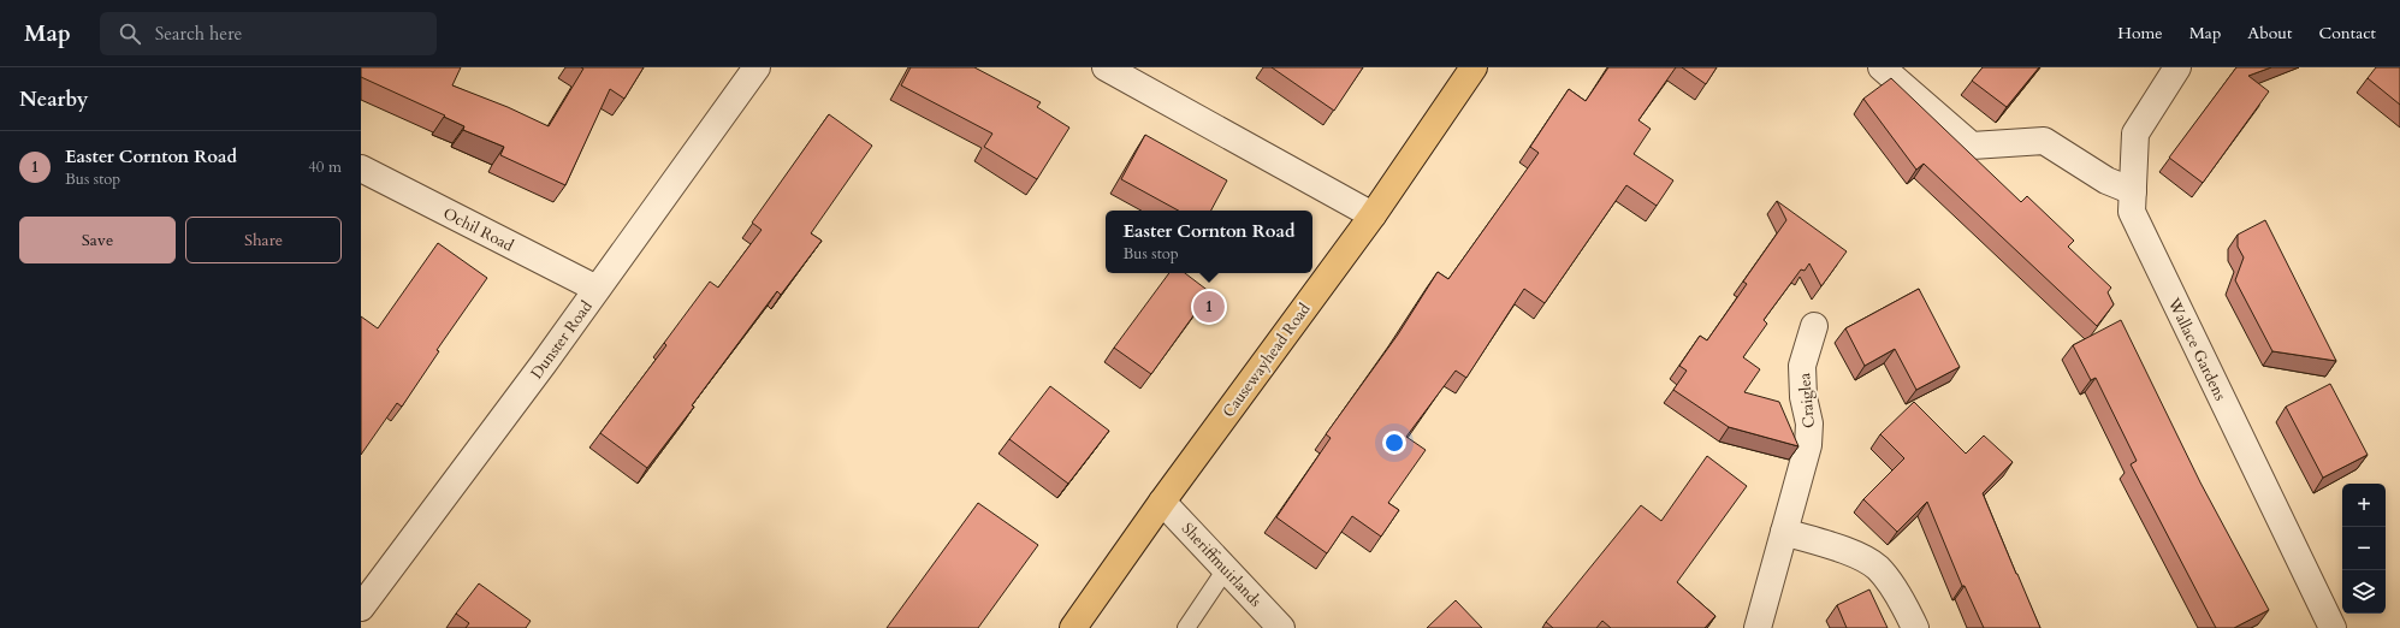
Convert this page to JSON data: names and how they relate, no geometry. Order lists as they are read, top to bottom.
{
  "streets": {
    "main road": ["Causewayhead Road"],
    "street": [
      "Ochil Road",
      "Dunster Road",
      "Wallace Gardens",
      "Craiglea",
      "Sheriffmuirlands"
    ]
  },
  "crossings": [
    ["Ochil Road", "Dunster Road"],
    ["Causewayhead Road", "Sheriffmuirlands"]
  ],
  "page": {
    "header": "Map",
    "search": "Search here",
    "nav": [
      "Home",
      "Map",
      "About",
      "Contact"
    ],
    "heading": "Nearby",
    "list": [
      {
        "mark": "1",
        "name": "Easter Cornton Road",
        "note": "Bus stop",
        "value": "40 m"
      }
    ],
    "buttons": ["Save", "Share"],
    "popup": ["Easter Cornton Road", "Bus stop"],
    "pins": "1",
    "map_buttons": ["+", "−"]
  }
}
